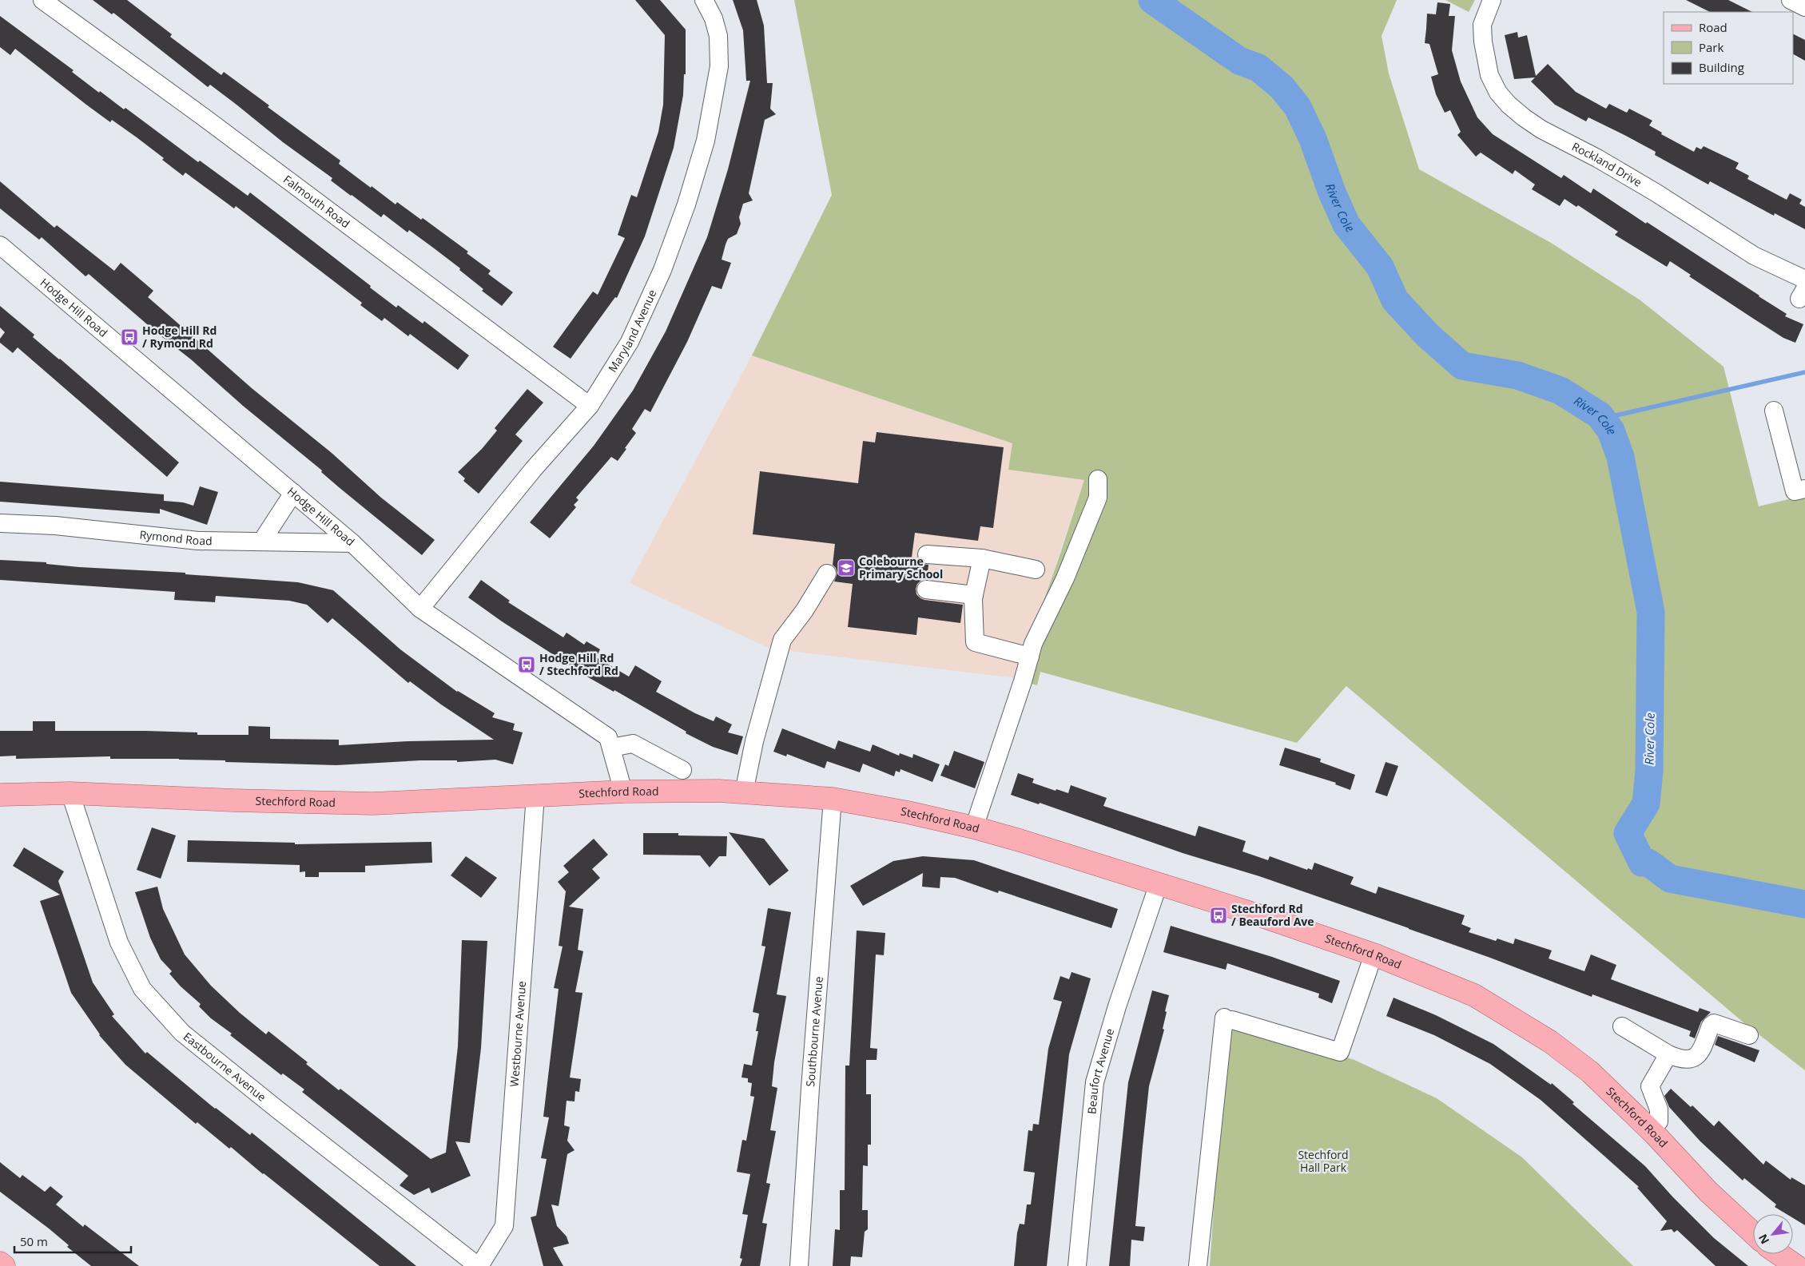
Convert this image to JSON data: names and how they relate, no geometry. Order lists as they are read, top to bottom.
{
  "streets": {
    "main road": ["Stechford Road"],
    "street": [
      "Rockland Drive",
      "Falmouth Road",
      "Hodge Hill Road",
      "Maryland Avenue",
      "Rymond Road",
      "Southbourne Avenue",
      "Westbourne Avenue",
      "Eastbourne Avenue",
      "Beaufort Avenue"
    ]
  },
  "crossings": [
    ["Falmouth Road", "Maryland Avenue"],
    ["Hodge Hill Road", "Maryland Avenue"],
    ["Hodge Hill Road", "Rymond Road"],
    ["Hodge Hill Road", "Stechford Road"],
    ["Stechford Road", "Southbourne Avenue"],
    ["Stechford Road", "Westbourne Avenue"],
    ["Stechford Road", "Eastbourne Avenue"],
    ["Stechford Road", "Beaufort Avenue"],
    ["Westbourne Avenue", "Eastbourne Avenue"]
  ],
  "water": ["River Cole"],
  "parks": ["Stechford Hall Park"],
  "places": {
    "bus stop": ["Hodge Hill Rd / Rymond Rd", "Hodge Hill Rd / Stechford Rd", "Stechford Rd / Beauford Ave"],
    "school or university": ["Colebourne Primary School"]
  },
  "legend": ["Road", "Park", "Building"],
  "scale_bar": "50 m",
  "north": "bottom left"
}
